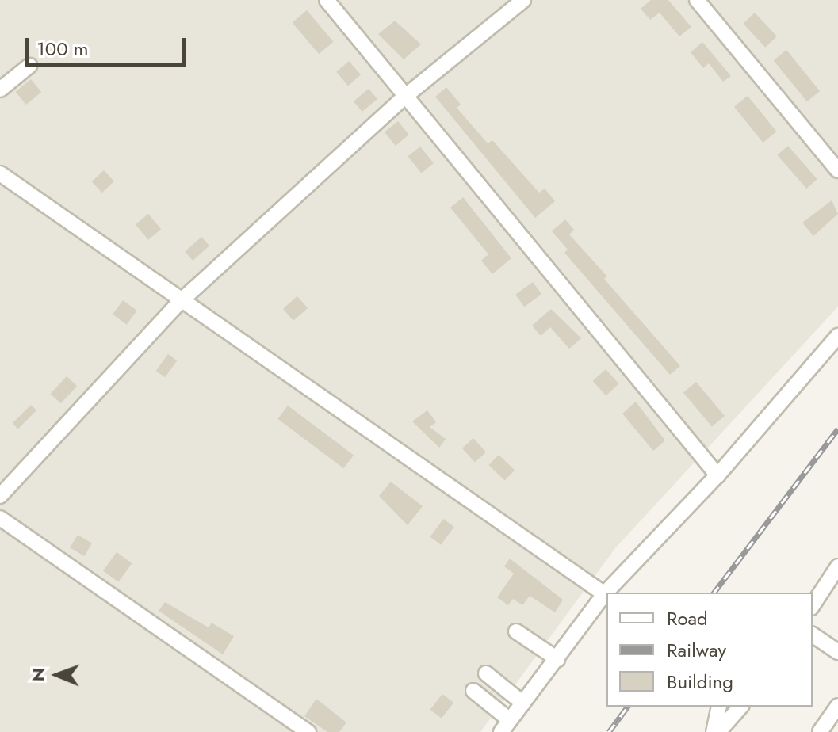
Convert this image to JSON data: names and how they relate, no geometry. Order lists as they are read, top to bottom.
{
  "legend": ["Road", "Railway", "Building"],
  "scale_bar": "100 m",
  "north": "left"
}
